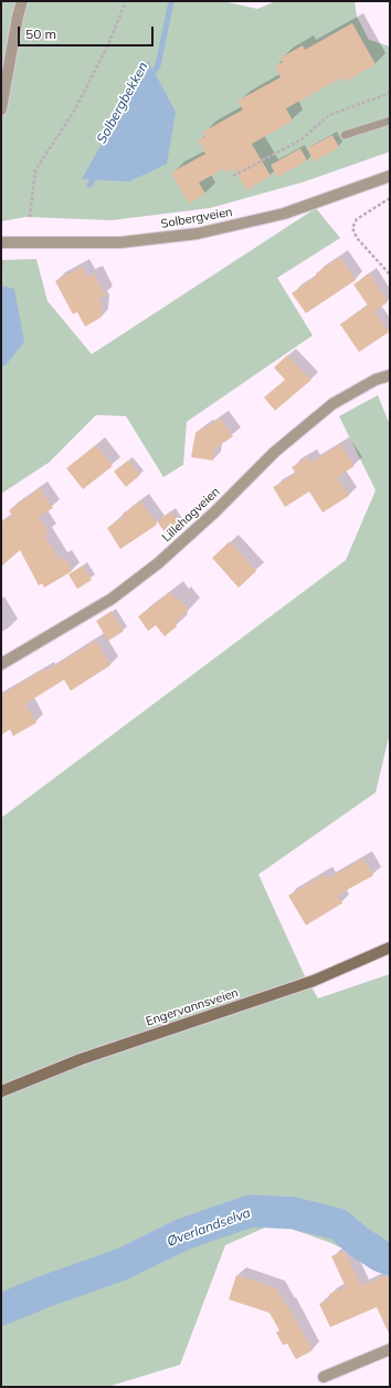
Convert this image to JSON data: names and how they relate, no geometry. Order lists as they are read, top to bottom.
{
  "streets": {
    "main road": ["Engervannsveien"],
    "street": ["Solbergveien", "Lillehagveien"]
  },
  "water": ["Solbergbekken", "Øverlandselva"],
  "scale_bar": "50 m"
}
